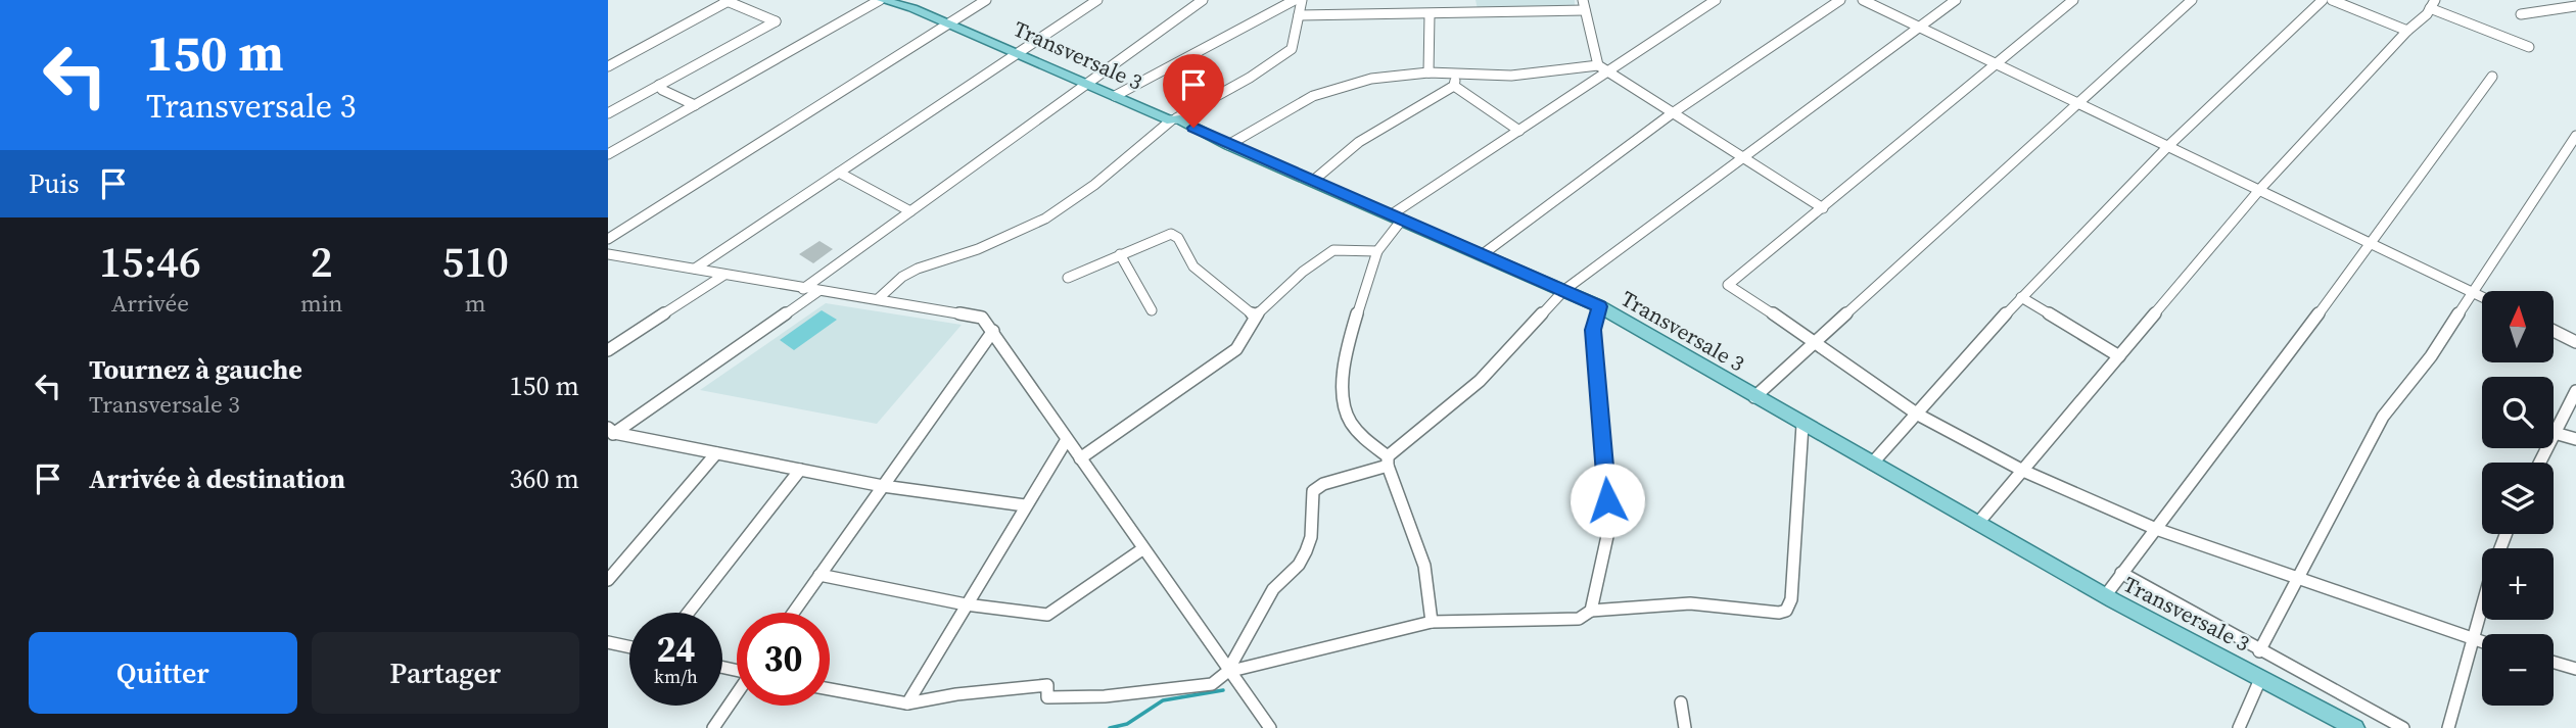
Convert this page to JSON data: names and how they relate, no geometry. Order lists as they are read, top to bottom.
{
  "streets": {
    "main road": ["Transversale 3"]
  },
  "north": "top",
  "page": {
    "turn": ["150 m", "Transversale 3"],
    "then": "Puis",
    "eta": [
      "15:46",
      "Arrivée",
      "2",
      "min",
      "510",
      "m"
    ],
    "map_buttons": ["+", "−"],
    "list": [
      {
        "name": "Tournez à gauche",
        "note": "Transversale 3",
        "value": "150 m"
      },
      {
        "name": "Arrivée à destination",
        "value": "360 m"
      }
    ],
    "speed": "24 km/h",
    "limit": "30",
    "buttons": ["Quitter", "Partager"]
  }
}
